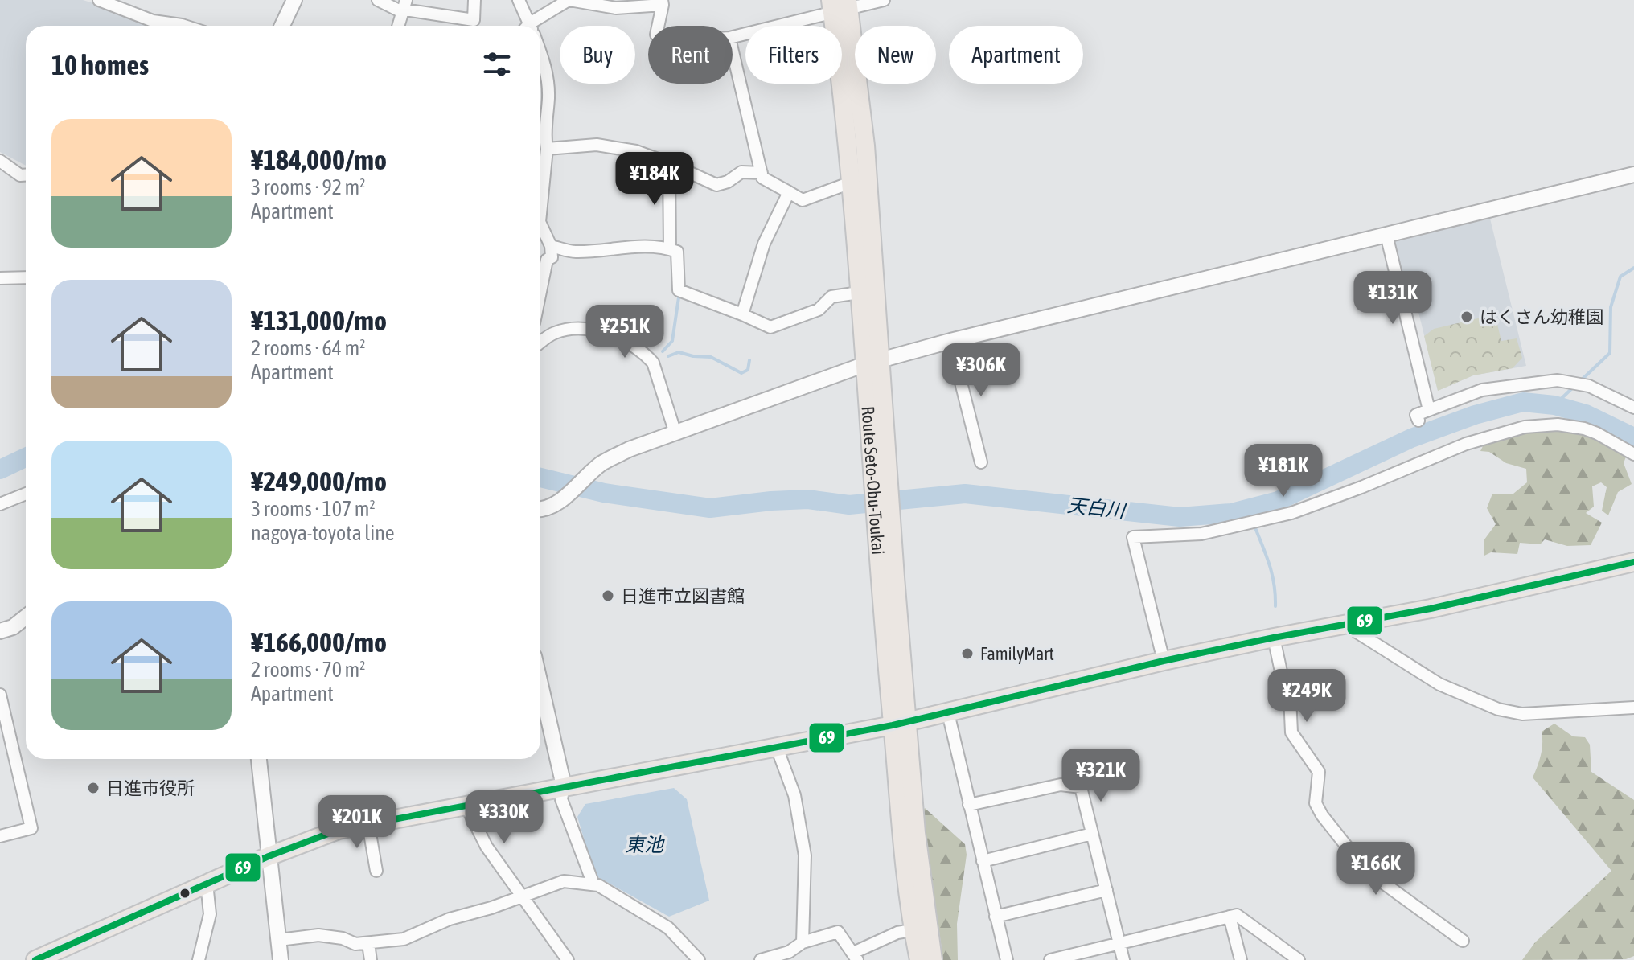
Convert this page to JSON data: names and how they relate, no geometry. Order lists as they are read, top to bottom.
{
  "streets": {
    "main road": ["Route Seto-Obu-Toukai"]
  },
  "water": ["天白川", "東池"],
  "places": [
    "はくさん幼稚園",
    "日進市立図書館",
    "FamilyMart",
    "日進市役所"
  ],
  "lines": ["transit line 69"],
  "page": {
    "chip": [
      "Buy",
      "Rent",
      "Filters",
      "New",
      "Apartment"
    ],
    "heading": "10 homes",
    "list": [
      {
        "name": "¥184,000/mo",
        "note": "3 rooms · 92 m² · Apartment"
      },
      {
        "name": "¥131,000/mo",
        "note": "2 rooms · 64 m² · Apartment"
      },
      {
        "name": "¥249,000/mo",
        "note": "3 rooms · 107 m² · nagoya-toyota line"
      },
      {
        "name": "¥166,000/mo",
        "note": "2 rooms · 70 m² · Apartment"
      }
    ],
    "price": [
      "¥184K",
      "¥131K",
      "¥251K",
      "¥306K",
      "¥181K",
      "¥249K",
      "¥321K",
      "¥330K",
      "¥201K",
      "¥166K"
    ]
  }
}
